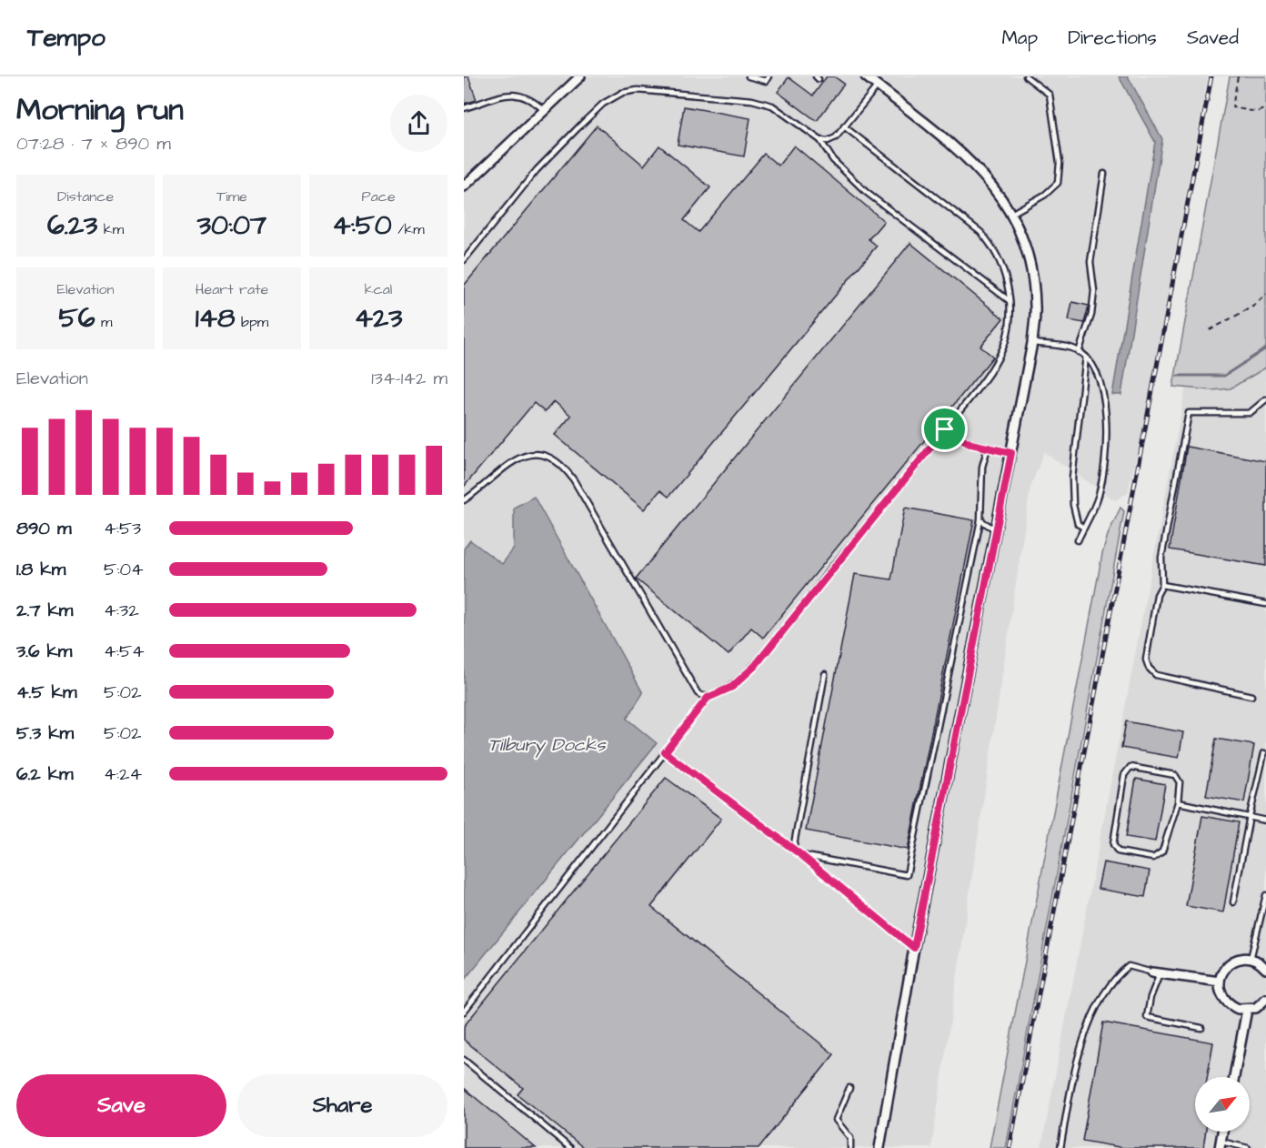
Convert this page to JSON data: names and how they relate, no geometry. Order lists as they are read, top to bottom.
{
  "water": ["Tilbury Docks"],
  "north": "top right",
  "page": {
    "header": "Tempo",
    "nav": ["Map", "Directions", "Saved"],
    "heading": ["Morning run", "07:28 · 7 × 890 m"],
    "stats": [
      ["Distance", "6.23 km"],
      ["Time", "30:07"],
      ["Pace", "4:50 /km"],
      ["Elevation", "56 m"],
      ["Heart rate", "148 bpm"],
      ["kcal", "423"]
    ],
    "chart": ["Elevation", "134–142 m"],
    "list": [
      {
        "name": "890 m",
        "note": "4:53"
      },
      {
        "name": "1.8 km",
        "note": "5:04"
      },
      {
        "name": "2.7 km",
        "note": "4:32"
      },
      {
        "name": "3.6 km",
        "note": "4:54"
      },
      {
        "name": "4.5 km",
        "note": "5:02"
      },
      {
        "name": "5.3 km",
        "note": "5:02"
      },
      {
        "name": "6.2 km",
        "note": "4:24"
      }
    ],
    "buttons": ["Save", "Share"]
  }
}
